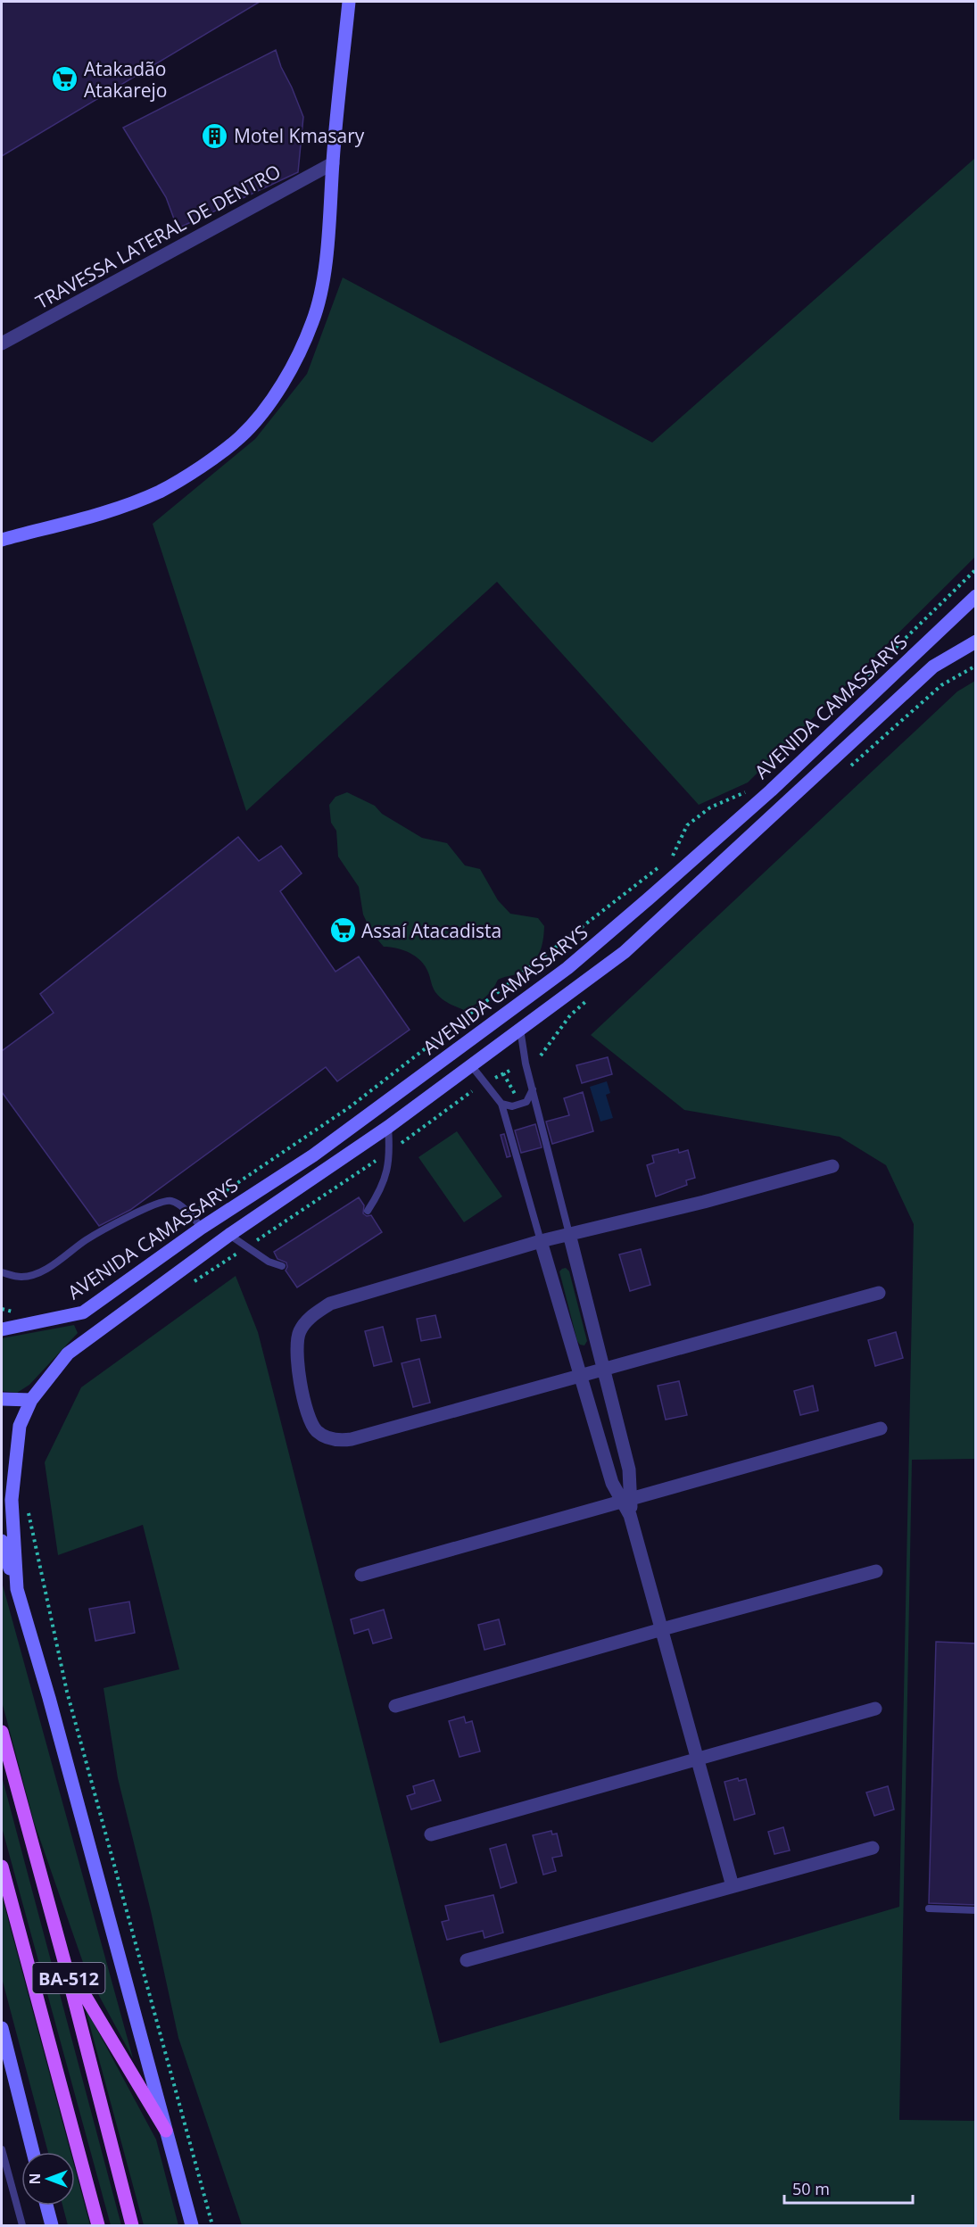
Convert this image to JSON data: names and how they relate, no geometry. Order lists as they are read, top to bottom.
{
  "streets": {
    "main road": ["BA-512"],
    "street": ["TRAVESSA LATERAL DE DENTRO", "AVENIDA CAMASSARYS"]
  },
  "places": {
    "supermarket": ["Atakadão Atakarejo", "Assaí Atacadista"],
    "building": ["Motel Kmasary"]
  },
  "scale_bar": "50 m",
  "north": "left"
}
